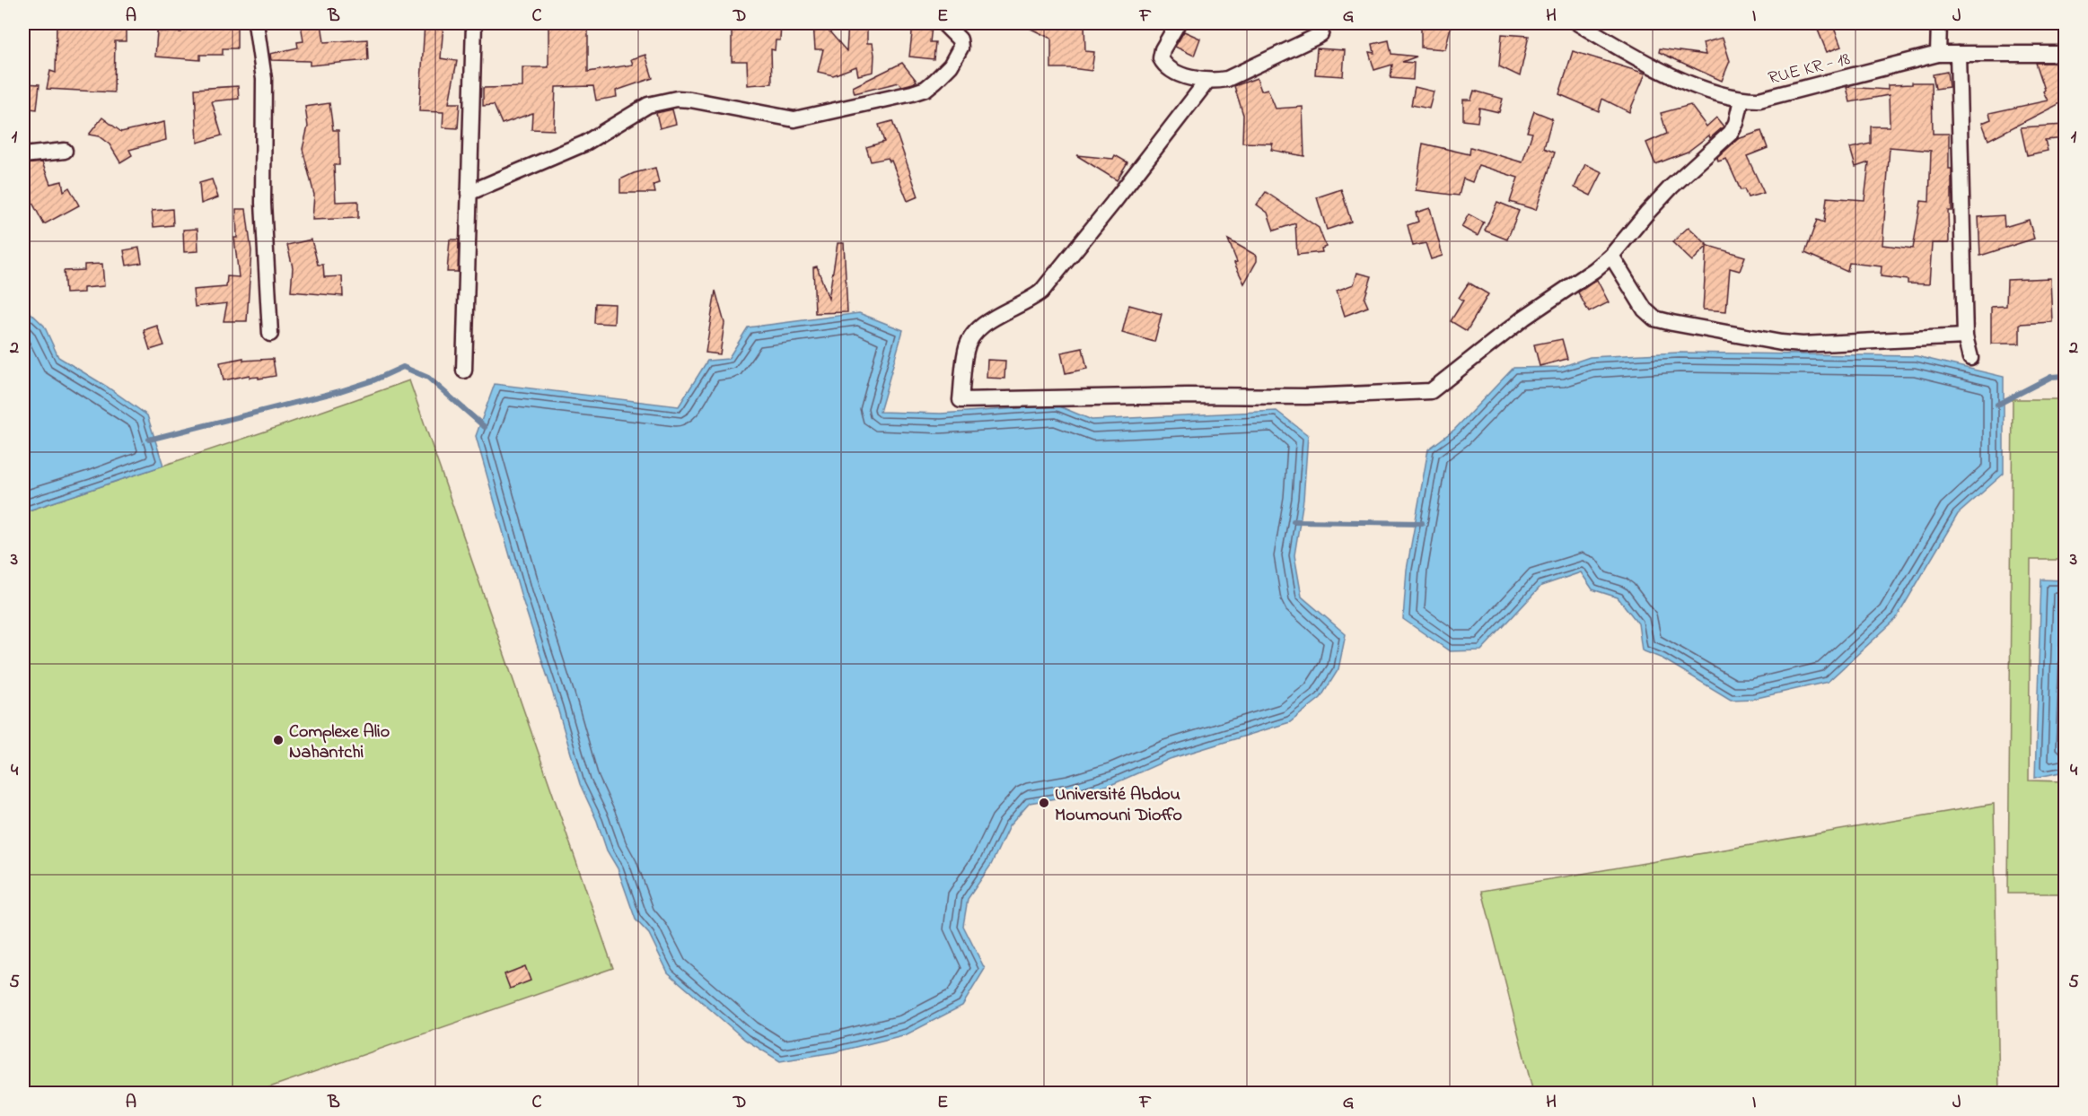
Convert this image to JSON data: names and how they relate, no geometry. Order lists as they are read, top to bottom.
{
  "streets": {
    "street": ["RUE KR - 18"]
  },
  "places": ["Complexe Alio Nahantchi", "Université Abdou Moumouni Dioffo"],
  "grid": {
    "columns": [
      "A",
      "B",
      "C",
      "D",
      "E",
      "F",
      "G",
      "H",
      "I",
      "J"
    ],
    "rows": [
      "1",
      "2",
      "3",
      "4",
      "5"
    ]
  }
}
